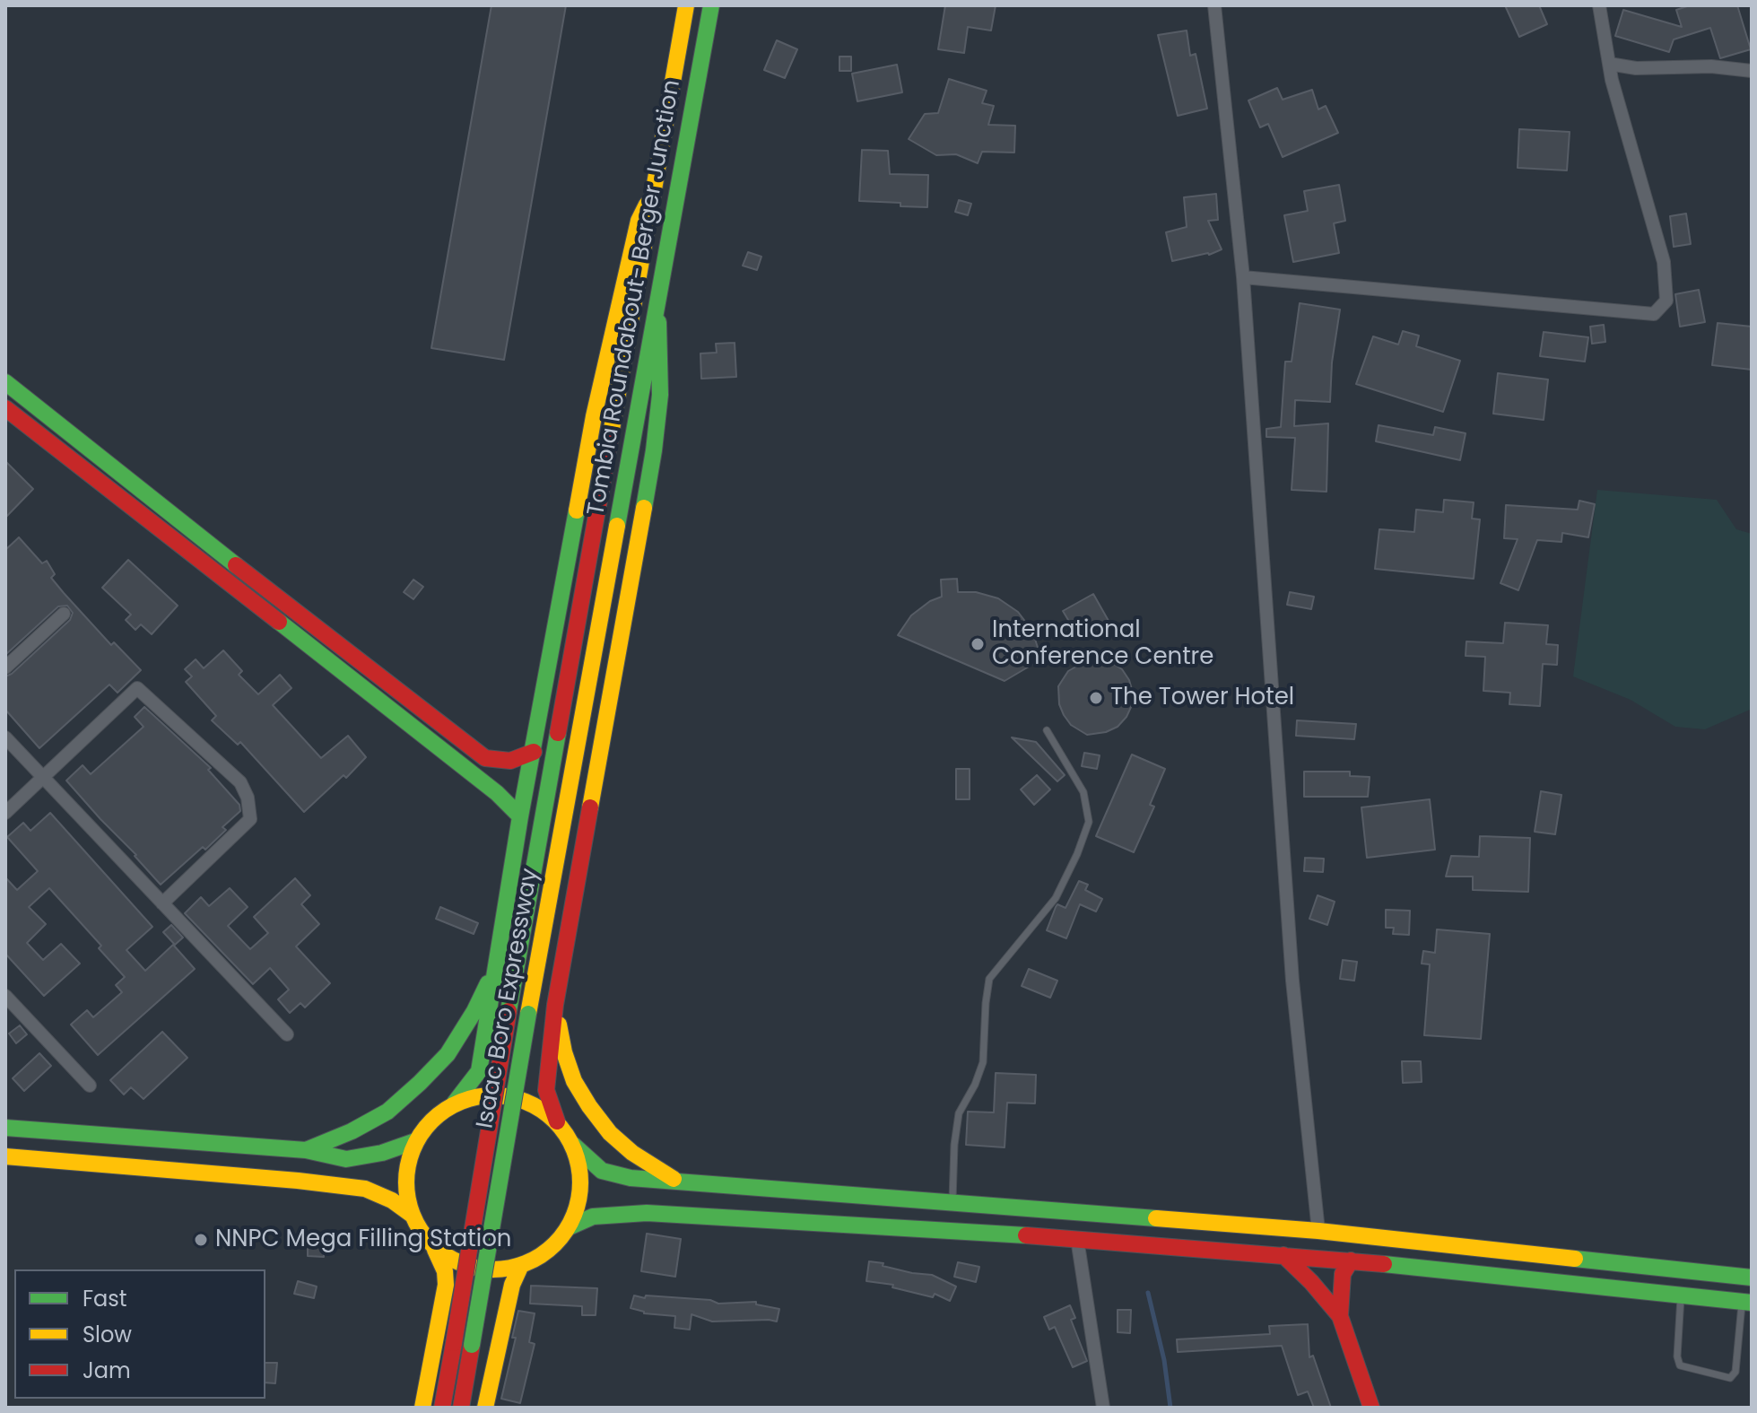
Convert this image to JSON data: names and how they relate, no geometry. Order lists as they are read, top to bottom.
{
  "streets": {
    "main road": ["Tombia Roundabout- Berger Junction", "Isaac Boro Expressway"]
  },
  "crossings": [
    ["Tombia Roundabout- Berger Junction", "Isaac Boro Expressway"]
  ],
  "places": ["International Conference Centre", "The Tower Hotel", "NNPC Mega Filling Station"],
  "legend": ["Fast", "Slow", "Jam"]
}
